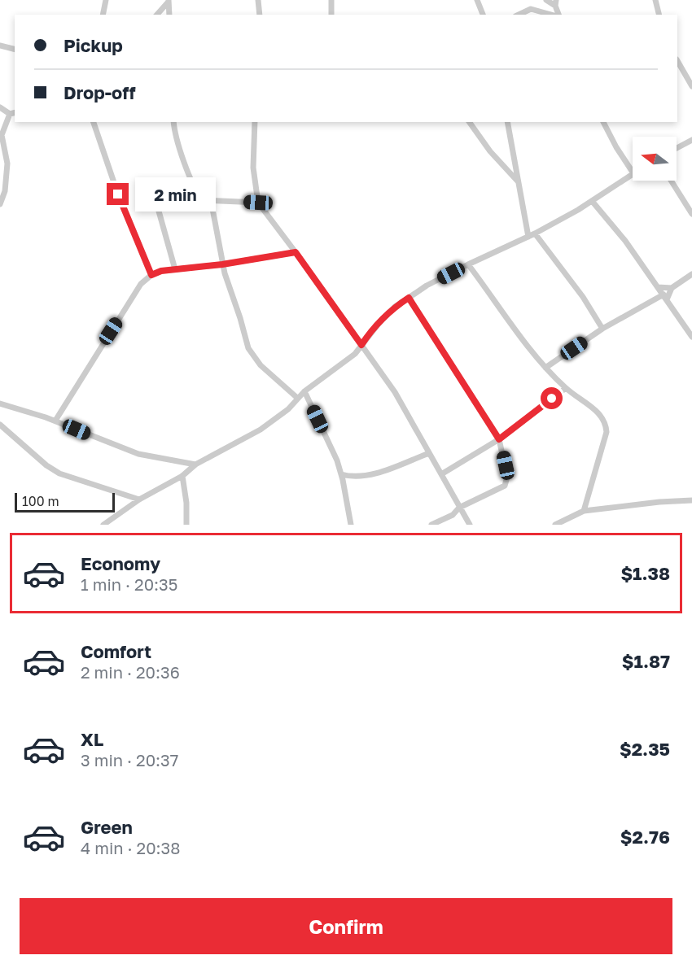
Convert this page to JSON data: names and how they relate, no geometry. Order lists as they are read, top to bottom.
{
  "scale_bar": "100 m",
  "north": "left",
  "page": {
    "banner": ["Pickup", "Drop-off"],
    "bubble": "2 min",
    "scale": "100 m",
    "list": [
      {
        "name": "Economy",
        "note": "1 min · 20:35",
        "value": "$1.38"
      },
      {
        "name": "Comfort",
        "note": "2 min · 20:36",
        "value": "$1.87"
      },
      {
        "name": "XL",
        "note": "3 min · 20:37",
        "value": "$2.35"
      },
      {
        "name": "Green",
        "note": "4 min · 20:38",
        "value": "$2.76"
      }
    ],
    "buttons": "Confirm"
  }
}
